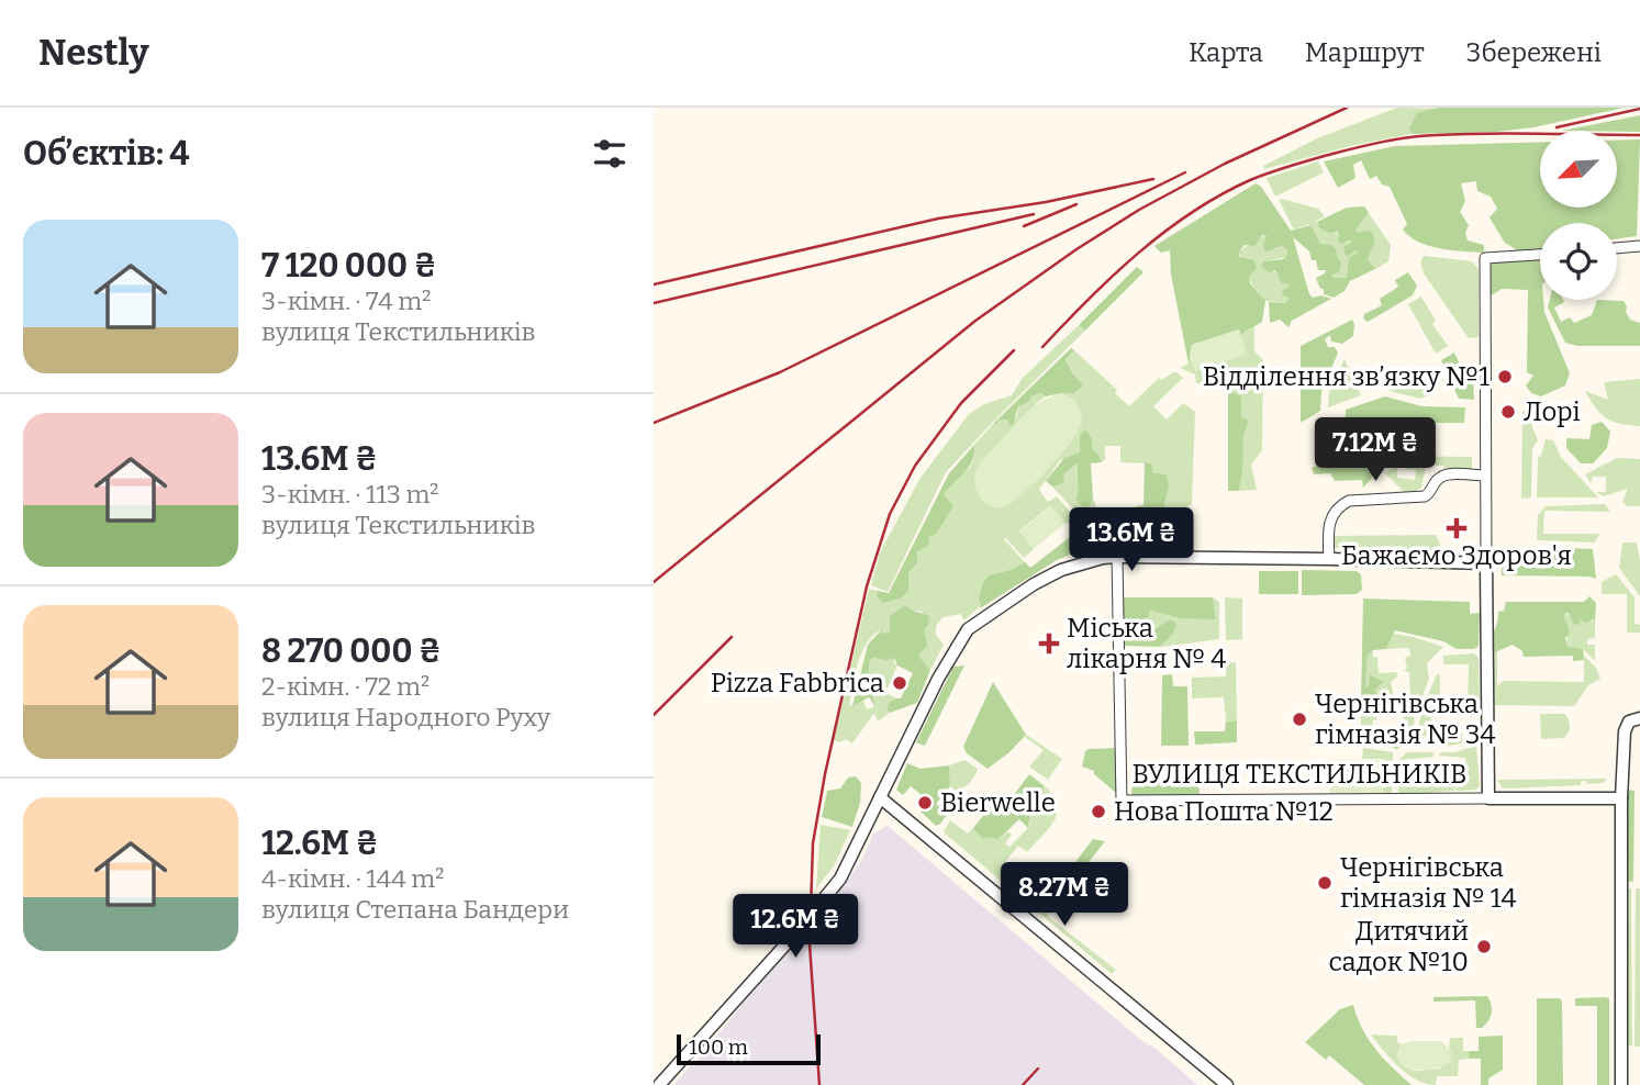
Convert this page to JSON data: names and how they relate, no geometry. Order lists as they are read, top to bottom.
{
  "streets": {
    "street": ["ВУЛИЦЯ ТЕКСТИЛЬНИКІВ"]
  },
  "places": {
    "other": [
      "Відділення зв’язку №1",
      "Лорі",
      "Pizza Fabbrica",
      "Чернігівська гімназія № 34",
      "Bierwelle",
      "Нова Пошта №12",
      "Чернігівська гімназія № 14",
      "Дитячий садок №10"
    ],
    "health": ["Бажаємо Здоров'я", "Міська лікарня № 4"]
  },
  "scale_bar": "100 m",
  "north": "bottom left",
  "page": {
    "header": "Nestly",
    "nav": ["Карта", "Маршрут", "Збережені"],
    "heading": "Об’єктів: 4",
    "list": [
      {
        "name": "7 120 000 ₴",
        "note": "3-кімн. · 74 m² · вулиця Текстильників"
      },
      {
        "name": "13.6M ₴",
        "note": "3-кімн. · 113 m² · вулиця Текстильників"
      },
      {
        "name": "8 270 000 ₴",
        "note": "2-кімн. · 72 m² · вулиця Народного Руху"
      },
      {
        "name": "12.6M ₴",
        "note": "4-кімн. · 144 m² · вулиця Степана Бандери"
      }
    ],
    "price": [
      "7.12M ₴",
      "13.6M ₴",
      "8.27M ₴",
      "12.6M ₴"
    ],
    "scale": "100 m"
  }
}
